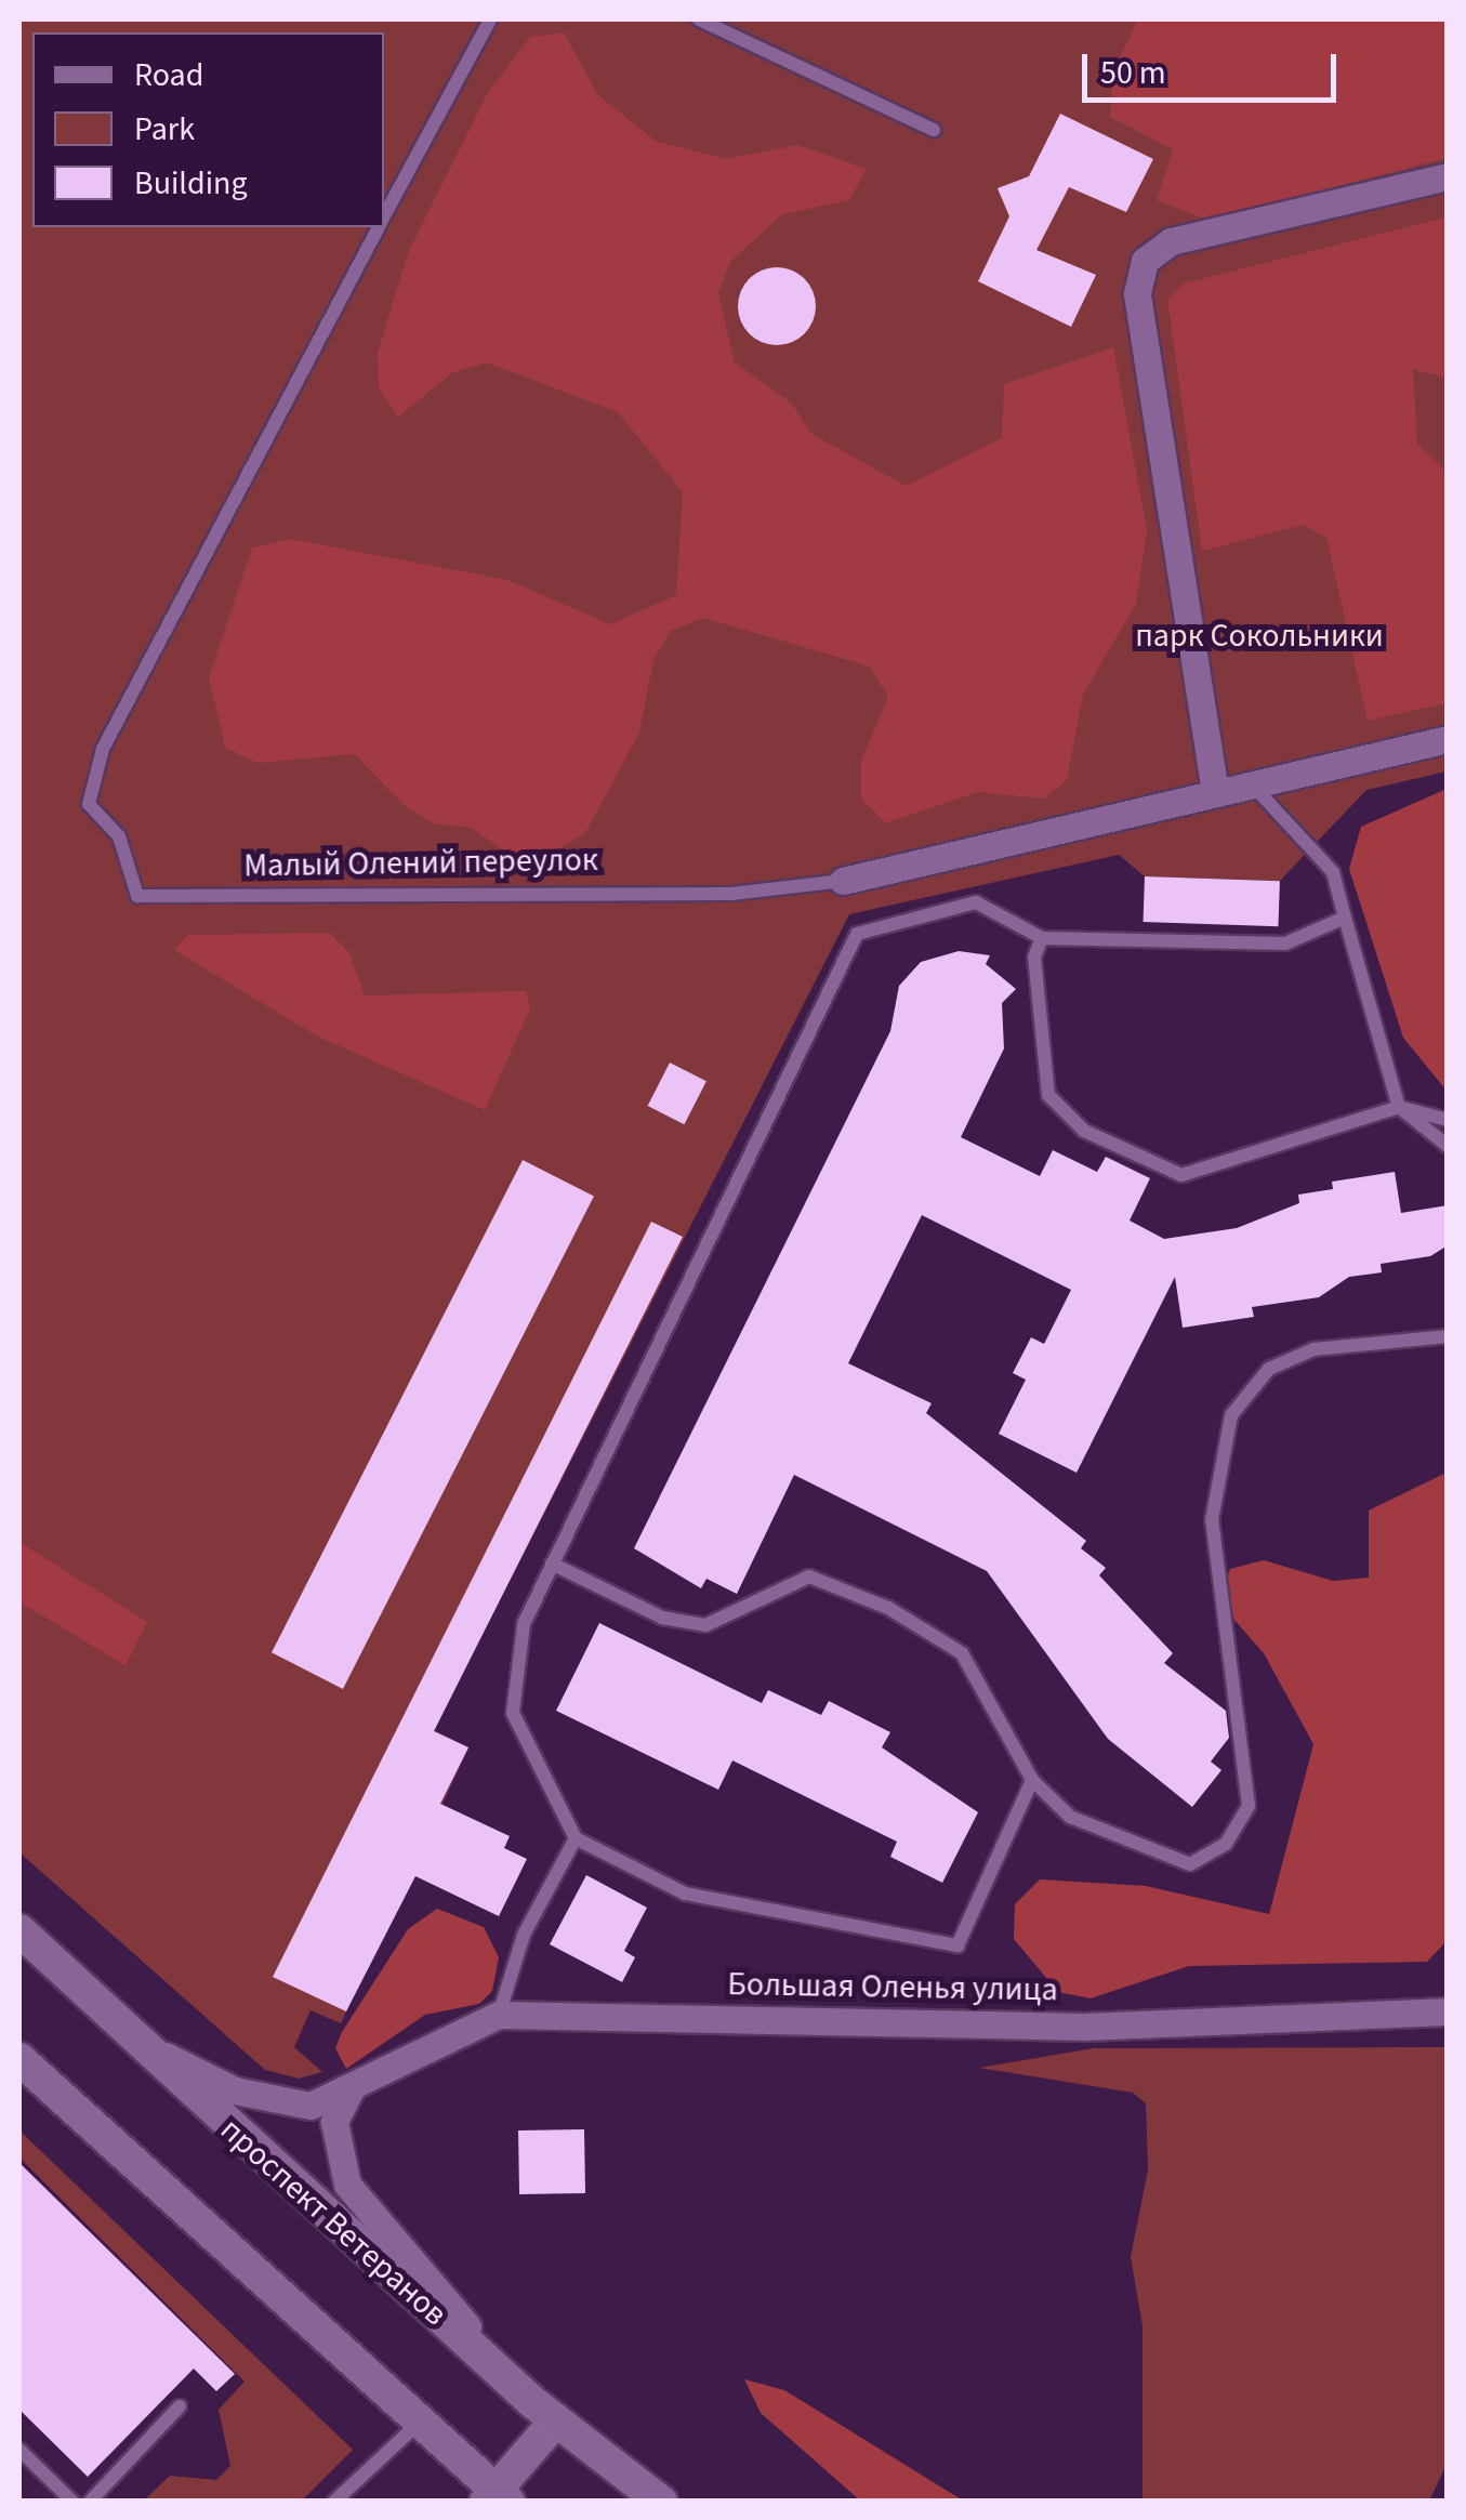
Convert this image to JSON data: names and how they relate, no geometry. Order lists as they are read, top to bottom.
{
  "streets": {
    "main road": ["проспект Ветеранов"],
    "street": ["Малый Олений переулок", "Большая Оленья улица"]
  },
  "crossings": [
    ["Большая Оленья улица", "проспект Ветеранов"]
  ],
  "parks": ["парк Сокольники"],
  "legend": ["Road", "Park", "Building"],
  "scale_bar": "50 m"
}
